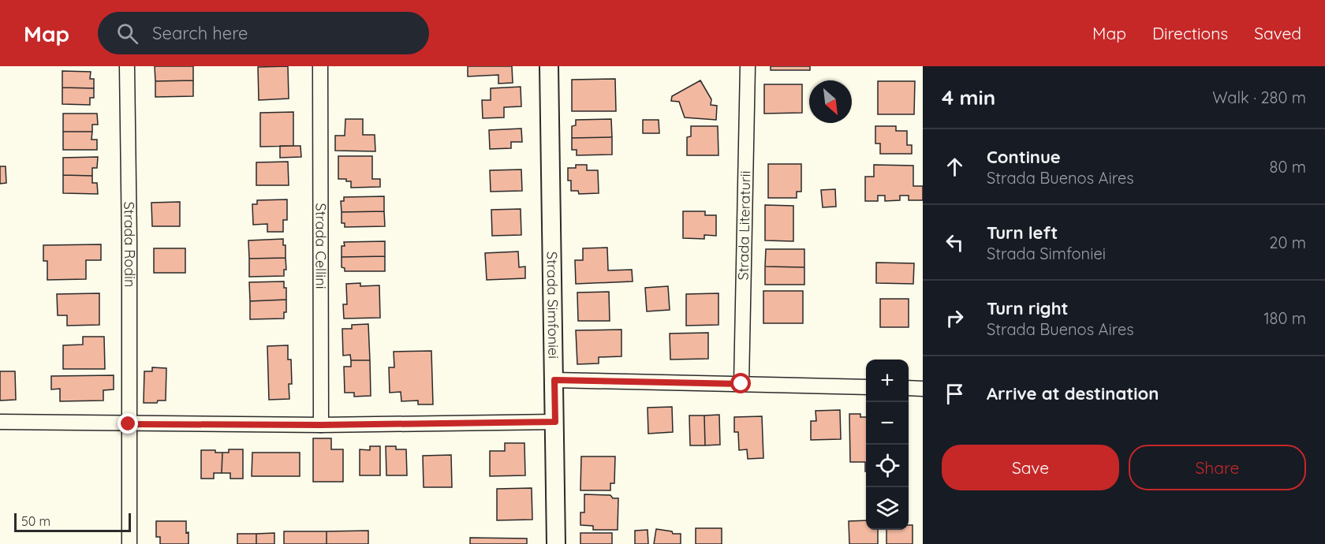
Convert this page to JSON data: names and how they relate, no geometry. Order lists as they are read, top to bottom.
{
  "streets": {
    "street": [
      "Strada Literaturii",
      "Strada Rodin",
      "Strada Cellini",
      "Strada Simfoniei"
    ]
  },
  "scale_bar": "50 m",
  "north": "bottom right",
  "page": {
    "header": "Map",
    "search": "Search here",
    "nav": ["Map", "Directions", "Saved"],
    "heading": ["4 min", "Walk · 280 m"],
    "list": [
      ["Continue", "Strada Buenos Aires", "80 m"],
      ["Turn left", "Strada Simfoniei", "20 m"],
      ["Turn right", "Strada Buenos Aires", "180 m"],
      "Arrive at destination"
    ],
    "map_buttons": ["+", "−"],
    "buttons": ["Save", "Share"],
    "scale": "50 m"
  }
}
